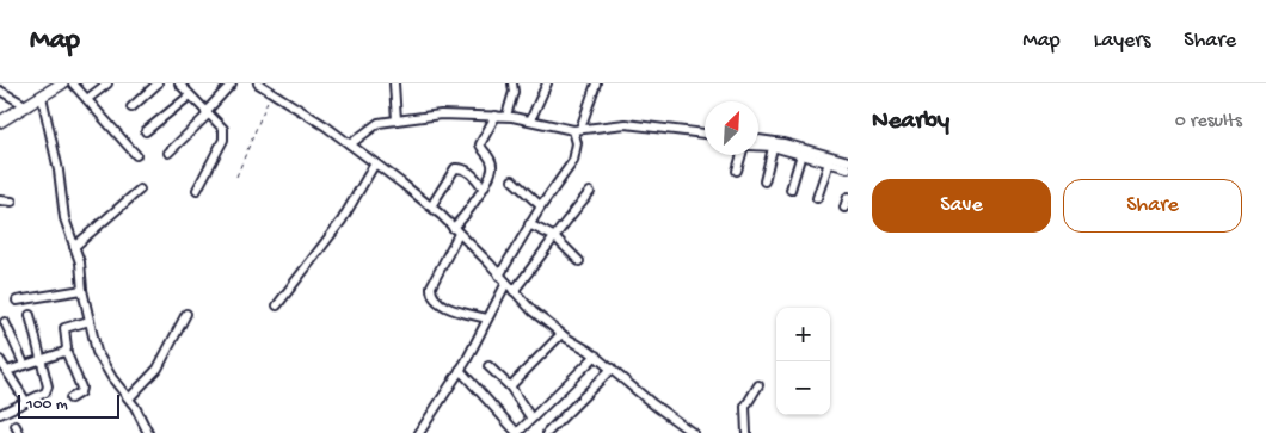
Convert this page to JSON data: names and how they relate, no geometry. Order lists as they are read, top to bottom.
{
  "scale_bar": "100 m",
  "north": "top right",
  "page": {
    "header": "Map",
    "nav": ["Map", "Layers", "Share"],
    "heading": ["Nearby", "0 results"],
    "buttons": ["Save", "Share"],
    "map_buttons": ["+", "−"],
    "scale": "100 m"
  }
}
